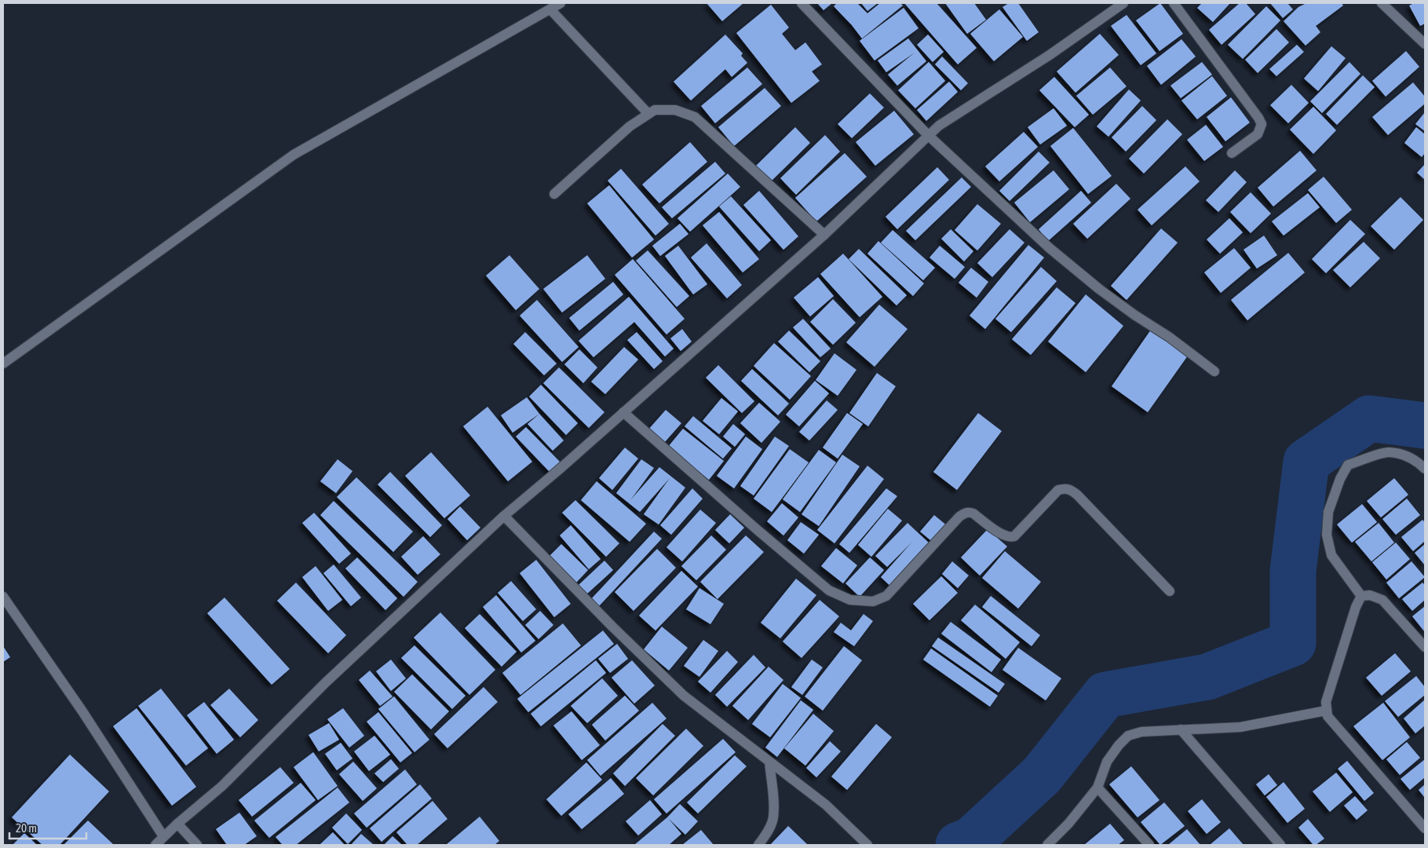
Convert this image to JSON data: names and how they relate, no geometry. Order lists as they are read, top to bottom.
{
  "scale_bar": "20 m"
}
